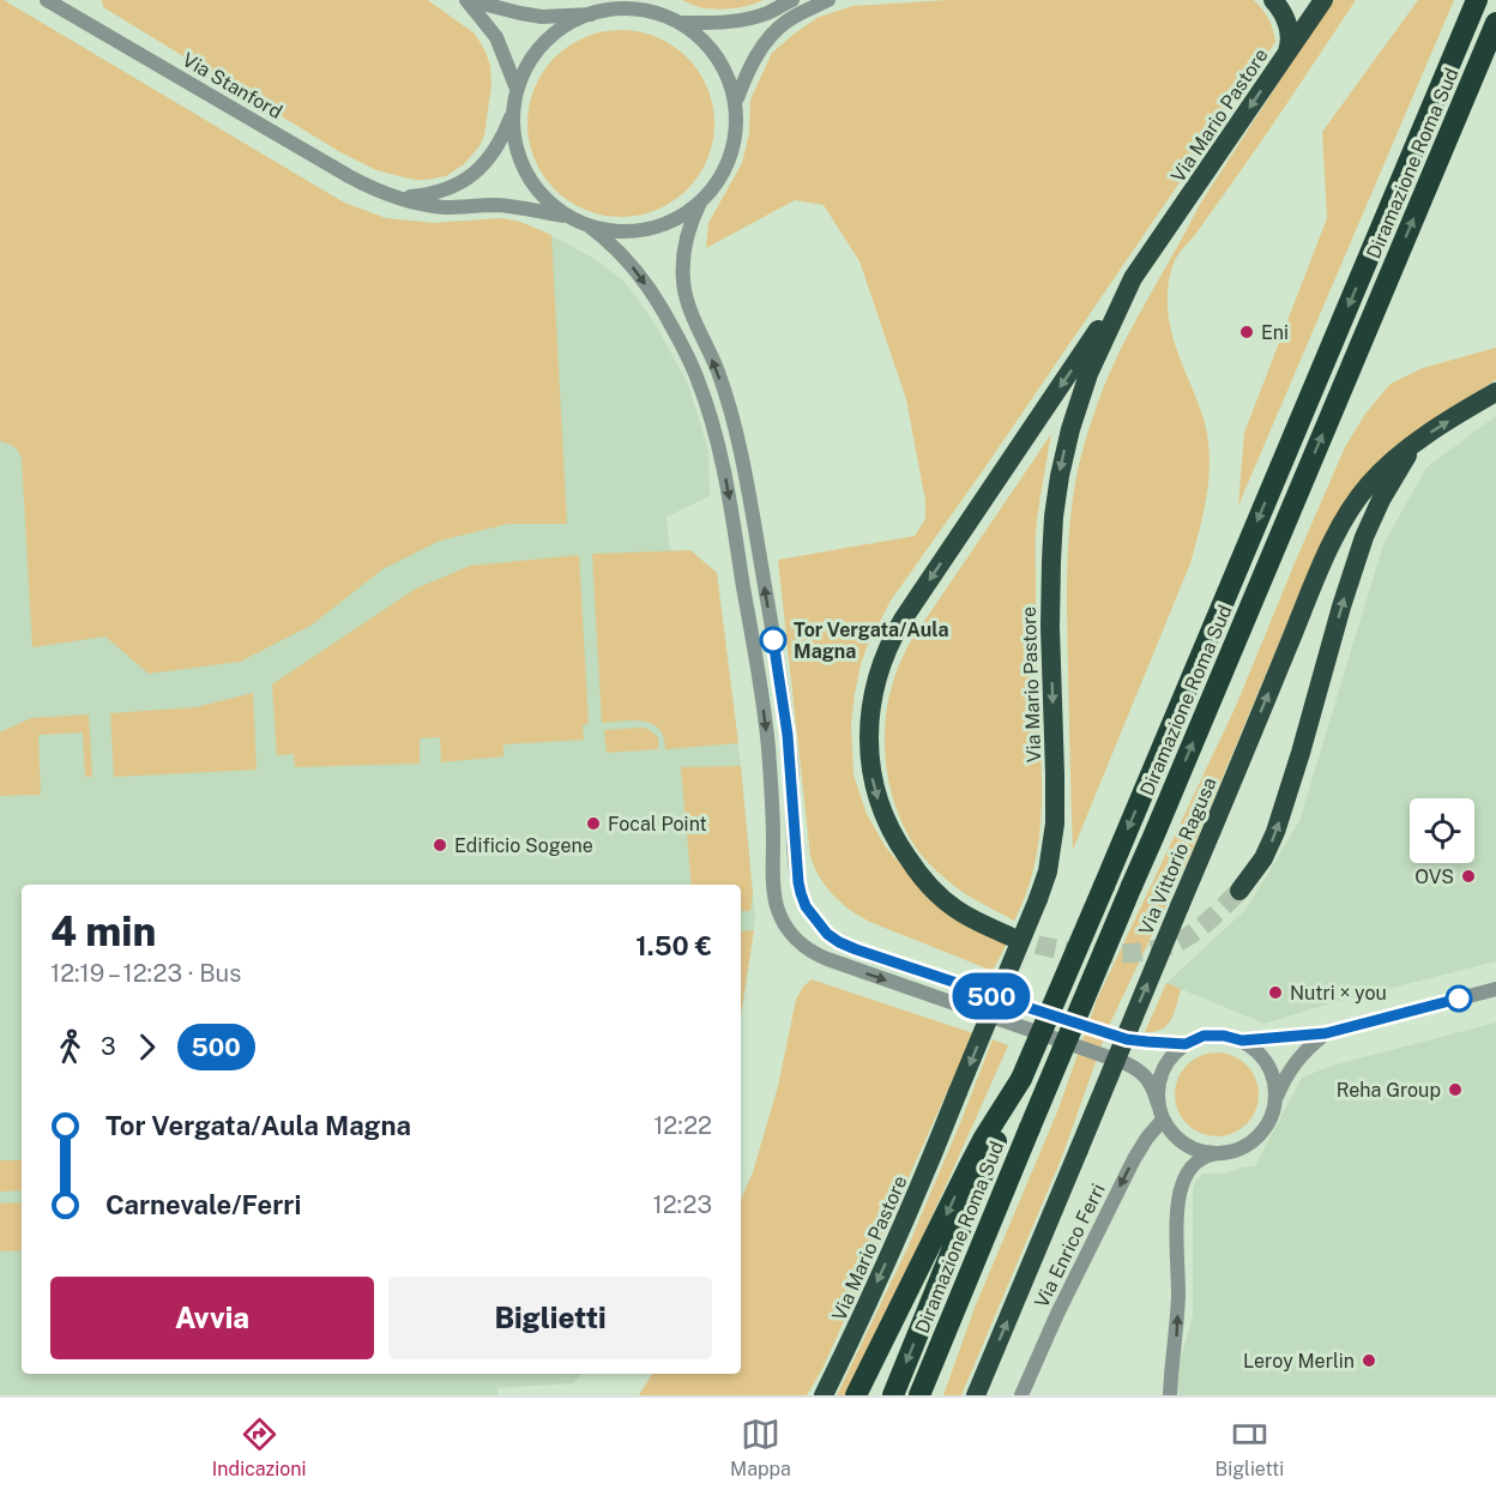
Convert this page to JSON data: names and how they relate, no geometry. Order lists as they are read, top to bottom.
{
  "streets": {
    "highway": ["Via Mario Pastore", "Diramazione Roma Sud", "Via Vittorio Ragusa"],
    "street": ["Via Stanford", "Via Enrico Ferri"]
  },
  "places": [
    "Eni",
    "Tor Vergata/Aula Magna",
    "Focal Point",
    "Edificio Sogene",
    "OVS",
    "Nutri × you",
    "Reha Group",
    "Leroy Merlin"
  ],
  "lines": ["bus line 500"],
  "page": {
    "on_map": "500",
    "heading": ["4 min", "12:19 – 12:23 · Bus", "1.50 €"],
    "legs": ["3", "500"],
    "list": [
      {
        "name": "Tor Vergata/Aula Magna",
        "value": "12:22"
      },
      {
        "name": "Carnevale/Ferri",
        "value": "12:23"
      }
    ],
    "buttons": ["Avvia", "Biglietti"],
    "tabs": ["Indicazioni", "Mappa", "Biglietti"]
  }
}
